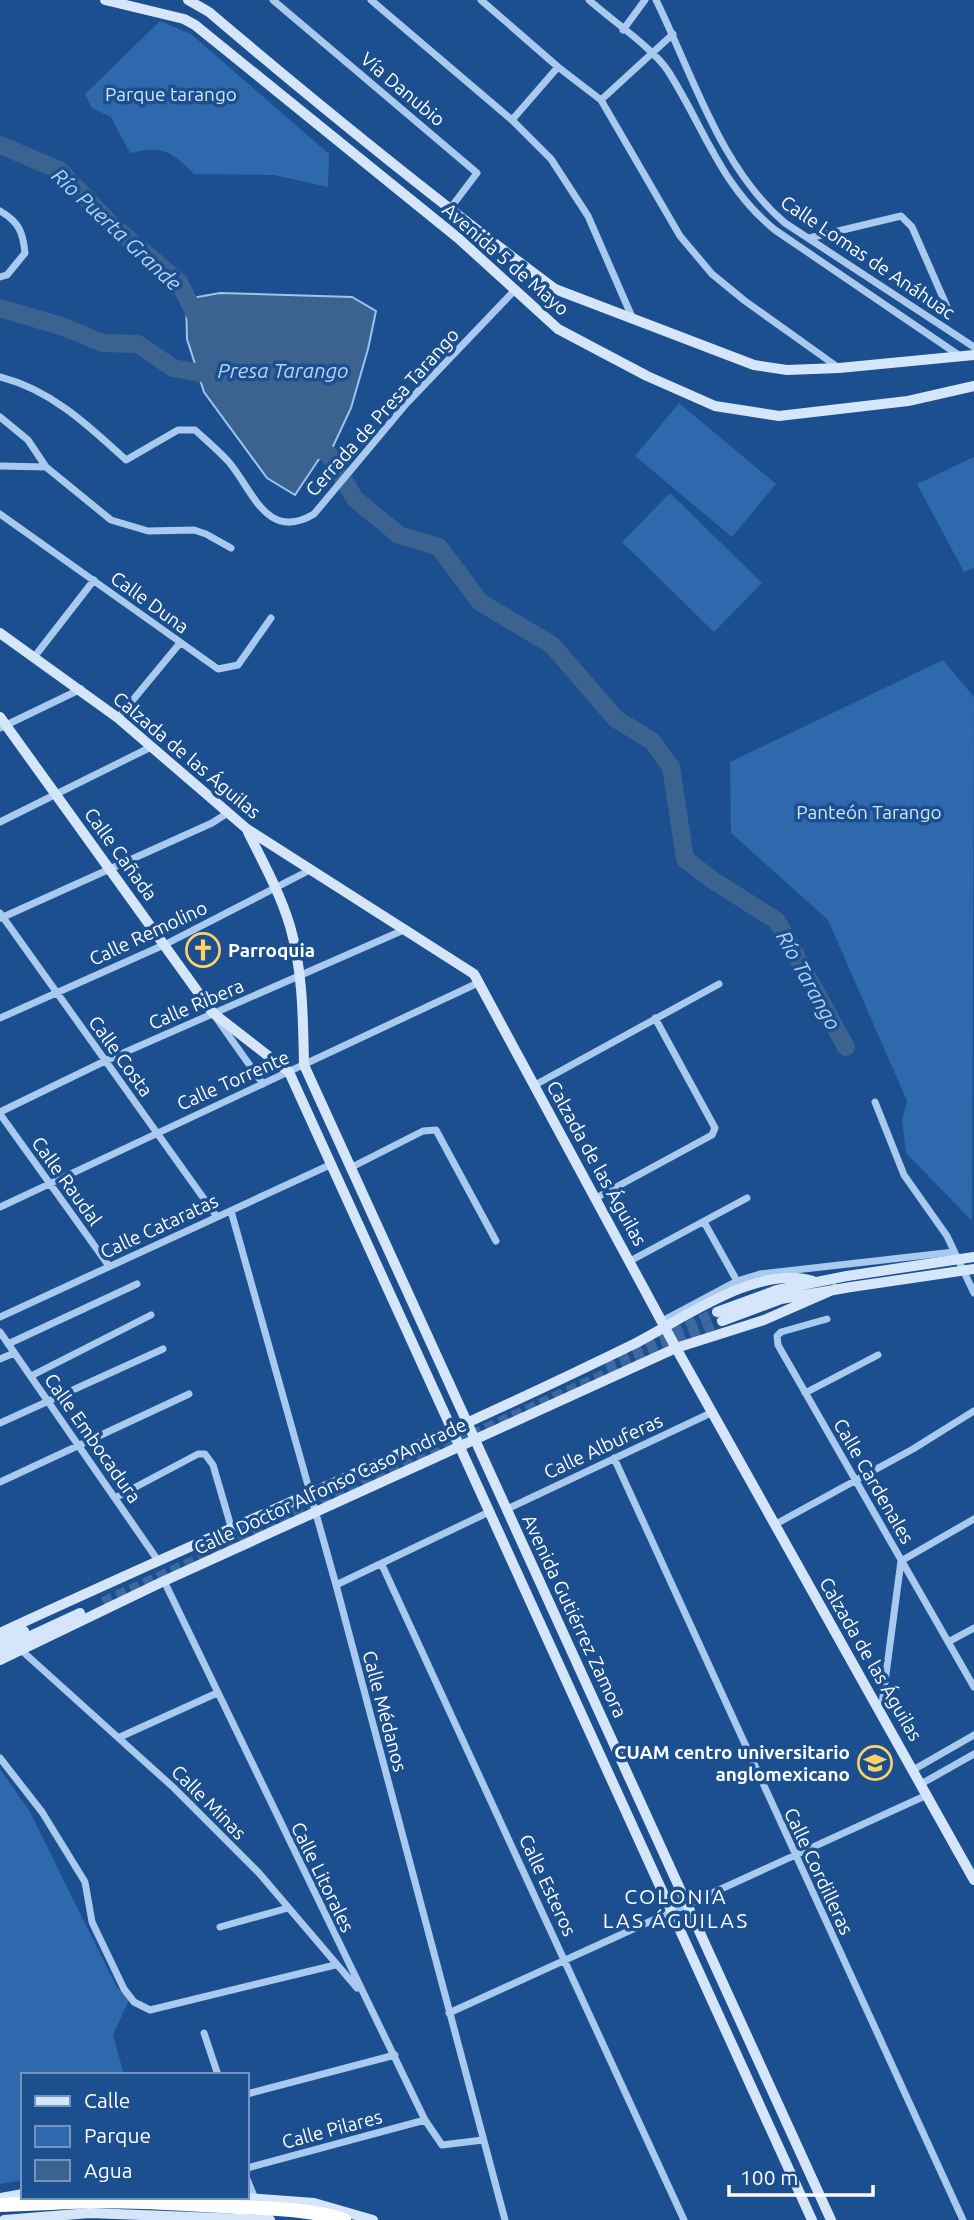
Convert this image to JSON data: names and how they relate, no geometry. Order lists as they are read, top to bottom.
{
  "streets": {
    "main road": [
      "Avenida 5 de Mayo",
      "Calzada de las Águilas",
      "Calle Cañada",
      "Calle Doctor Alfonso Caso Andrade",
      "Avenida Gutiérrez Zamora"
    ],
    "street": [
      "Vía Danubio",
      "Calle Lomas de Anáhuac",
      "Cerrada de Presa Tarango",
      "Calle Duna",
      "Calle Remolino",
      "Calle Ribera",
      "Calle Costa",
      "Calle Torrente",
      "Calle Raudal",
      "Calle Cataratas",
      "Calle Embocadura",
      "Calle Albuferas",
      "Calle Cardenales",
      "Calle Médanos",
      "Calle Minas",
      "Calle Cordilleras",
      "Calle Litorales",
      "Calle Esteros",
      "Calle Pilares"
    ]
  },
  "crossings": [
    ["Vía Danubio", "Avenida 5 de Mayo"],
    ["Calle Lomas de Anáhuac", "Avenida 5 de Mayo"],
    ["Avenida 5 de Mayo", "Cerrada de Presa Tarango"],
    ["Calzada de las Águilas", "Calle Remolino"],
    ["Calzada de las Águilas", "Calle Ribera"],
    ["Calzada de las Águilas", "Calle Torrente"],
    ["Calzada de las Águilas", "Calle Albuferas"],
    ["Calzada de las Águilas", "Calle Doctor Alfonso Caso Andrade"],
    ["Calle Cañada", "Calle Remolino"],
    ["Calle Cañada", "Calle Ribera"],
    ["Calle Cañada", "Calle Torrente"],
    ["Calle Cañada", "Avenida Gutiérrez Zamora"],
    ["Calle Remolino", "Calle Costa"],
    ["Calle Ribera", "Calle Costa"],
    ["Calle Ribera", "Calle Raudal"],
    ["Calle Costa", "Calle Torrente"],
    ["Calle Costa", "Calle Cataratas"],
    ["Calle Torrente", "Calle Raudal"],
    ["Calle Torrente", "Avenida Gutiérrez Zamora"],
    ["Calle Raudal", "Calle Cataratas"],
    ["Calle Cataratas", "Avenida Gutiérrez Zamora"],
    ["Calle Cataratas", "Calle Médanos"],
    ["Calle Embocadura", "Calle Doctor Alfonso Caso Andrade"],
    ["Calle Albuferas", "Avenida Gutiérrez Zamora"],
    ["Calle Albuferas", "Calle Cordilleras"],
    ["Calle Doctor Alfonso Caso Andrade", "Avenida Gutiérrez Zamora"],
    ["Calle Doctor Alfonso Caso Andrade", "Calle Médanos"],
    ["Calle Doctor Alfonso Caso Andrade", "Calle Minas"],
    ["Calle Doctor Alfonso Caso Andrade", "Calle Litorales"],
    ["Calle Médanos", "Calle Litorales"],
    ["Calle Minas", "Calle Litorales"],
    ["Calle Litorales", "Calle Pilares"]
  ],
  "districts": ["COLONIA LAS ÁGUILAS"],
  "water": ["Río Puerta Grande", "Presa Tarango", "Río Tarango"],
  "parks": ["Parque tarango", "Panteón Tarango"],
  "places": {
    "church": ["Parroquia"],
    "school or university": ["CUAM centro universitario anglomexicano"]
  },
  "legend": ["Calle", "Parque", "Agua"],
  "scale_bar": "100 m"
}
